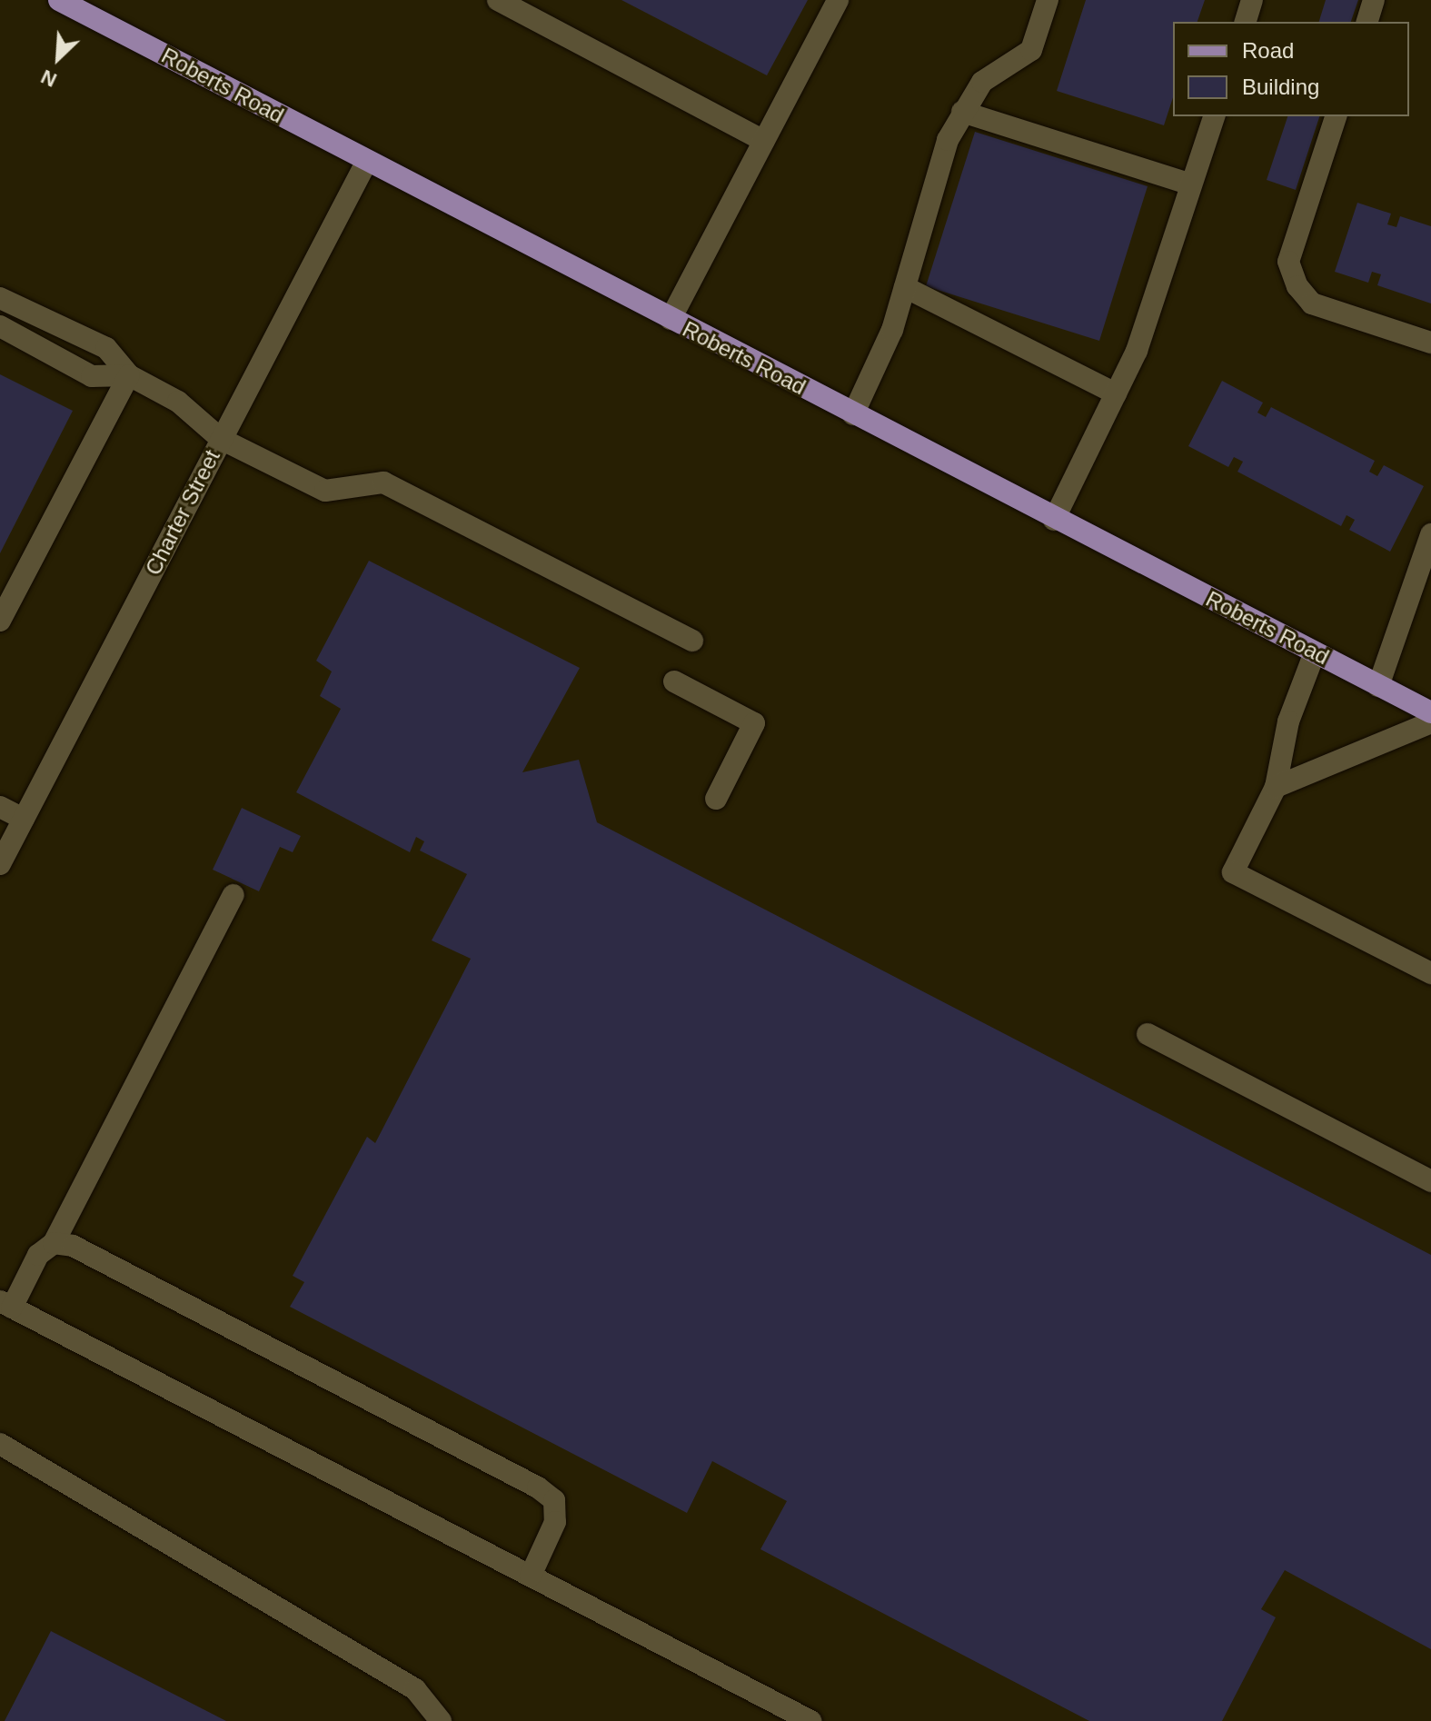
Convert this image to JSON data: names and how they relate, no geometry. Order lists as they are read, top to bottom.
{
  "streets": {
    "main road": ["Roberts Road"],
    "street": ["Charter Street"]
  },
  "crossings": [
    ["Roberts Road", "Charter Street"]
  ],
  "legend": ["Road", "Building"],
  "north": "bottom left"
}
